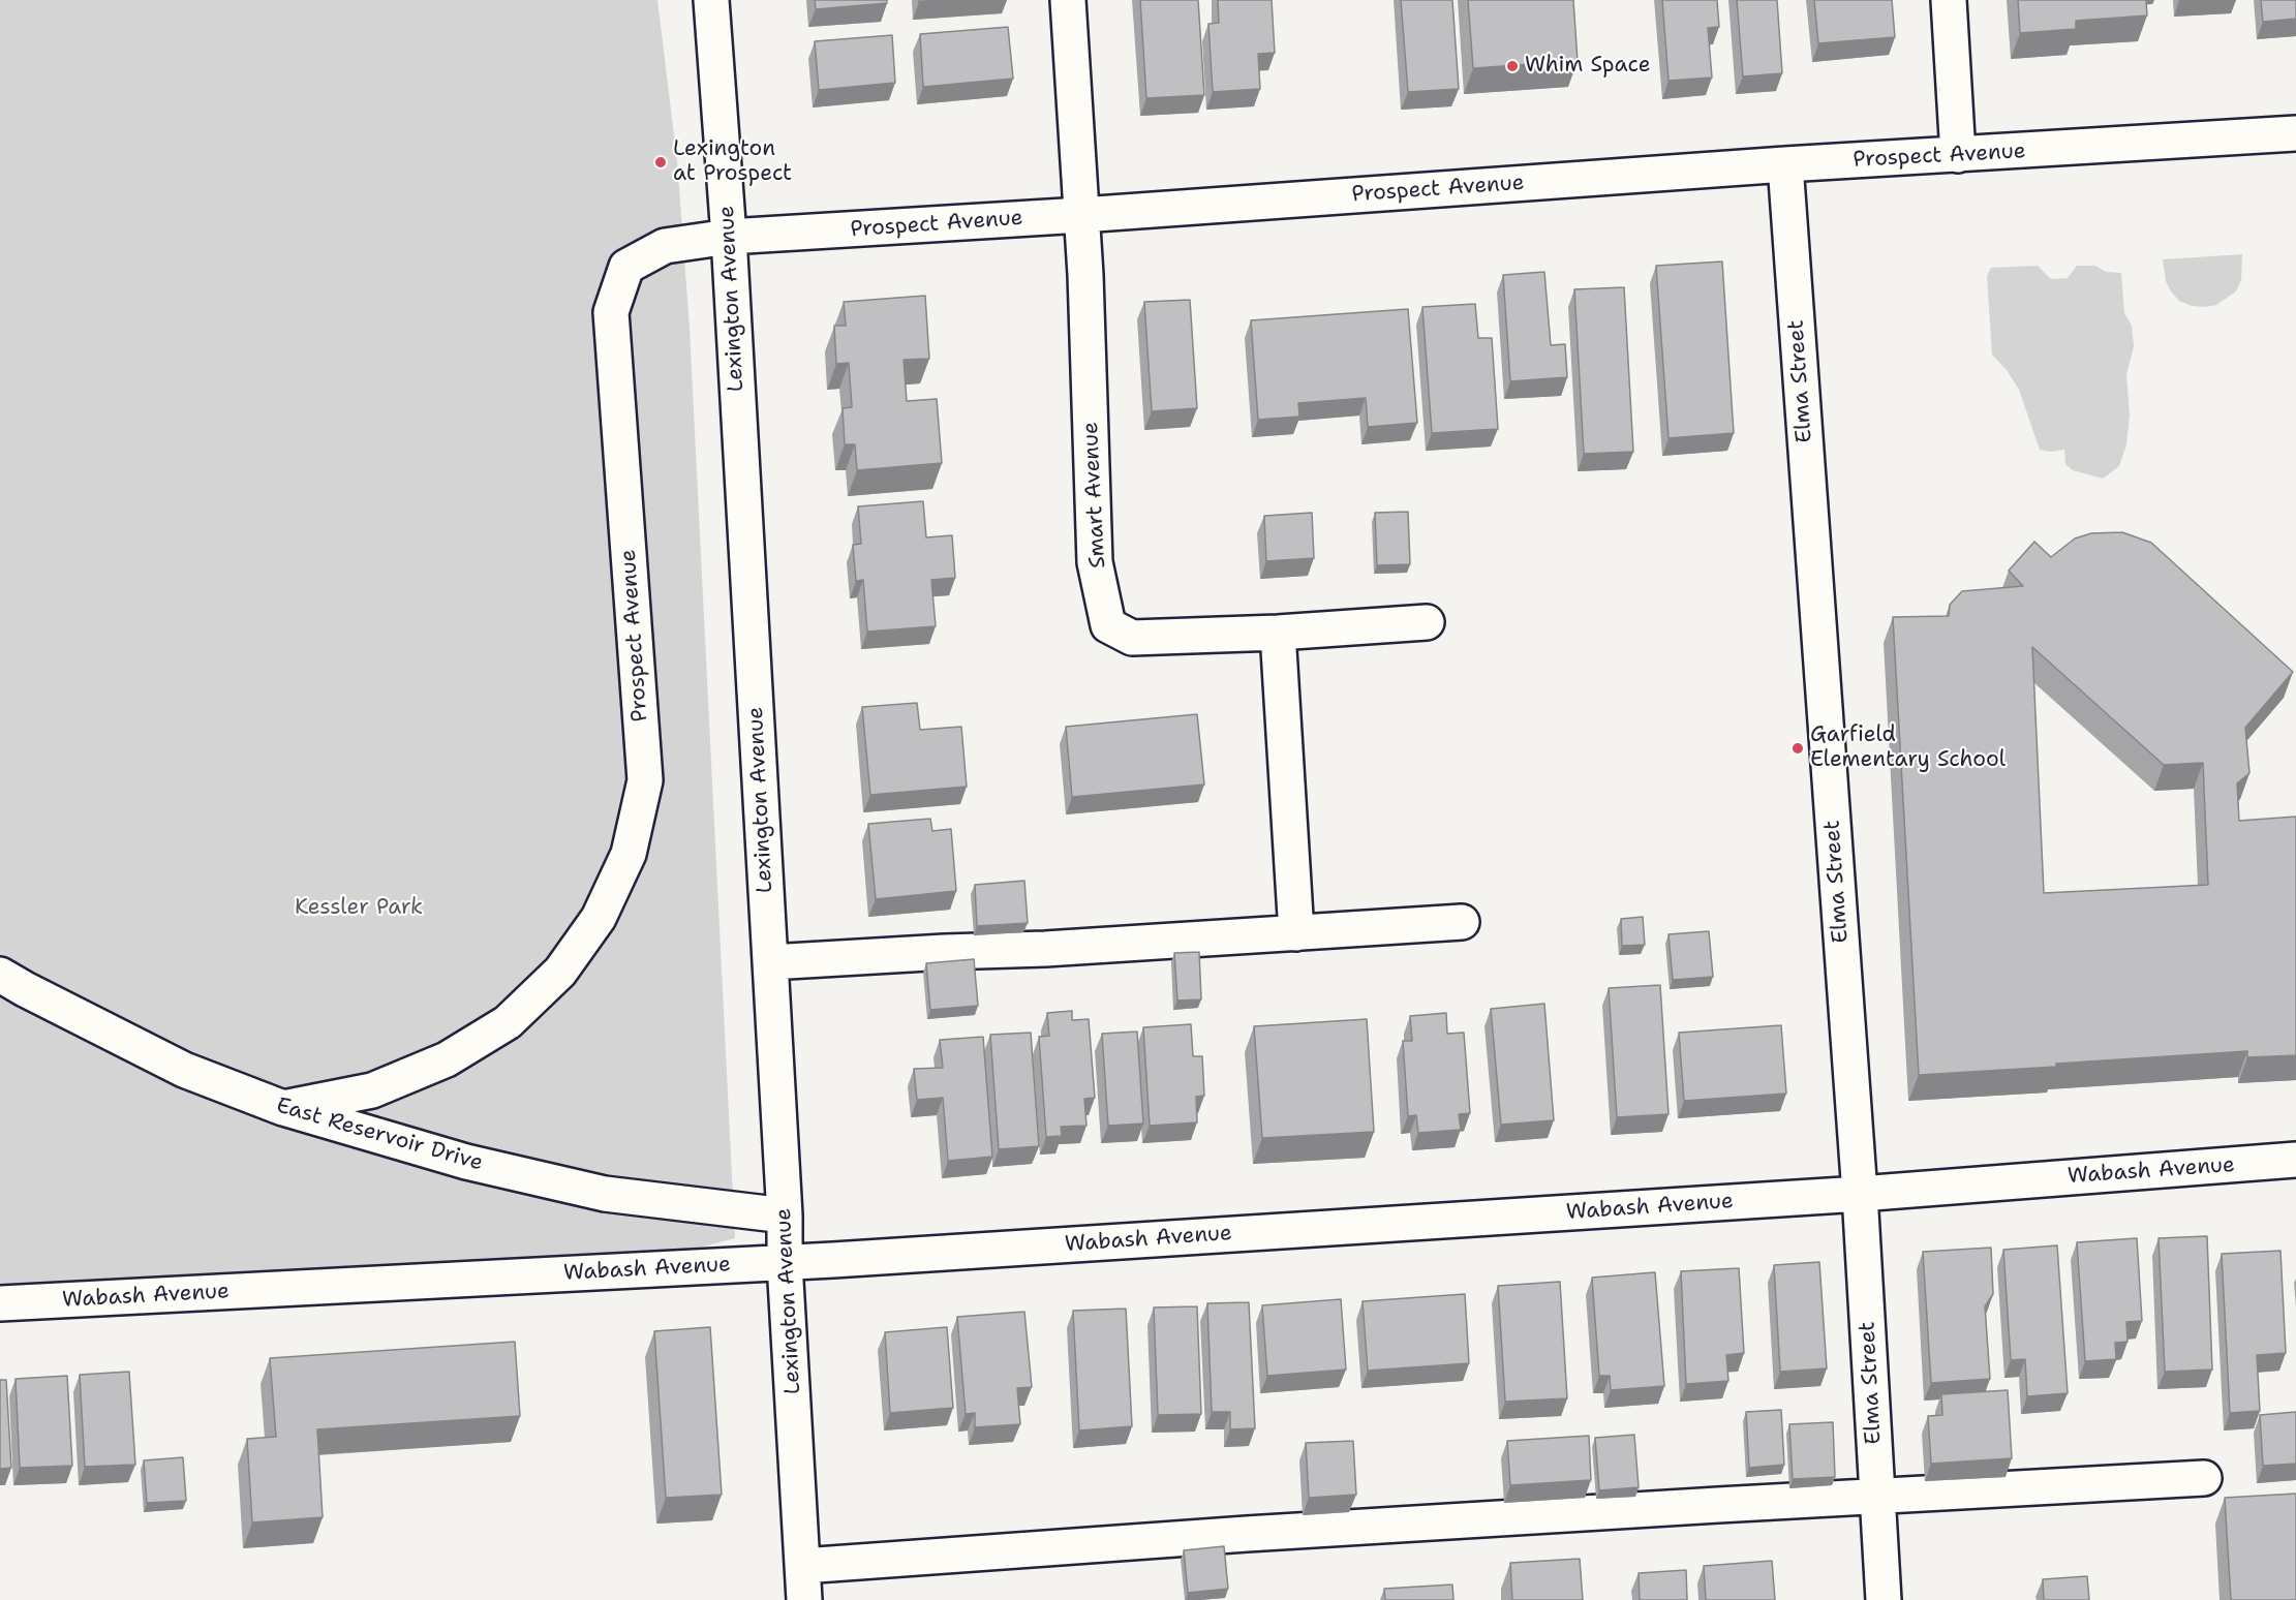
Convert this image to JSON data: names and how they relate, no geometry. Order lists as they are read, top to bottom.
{
  "streets": {
    "street": [
      "Prospect Avenue",
      "Lexington Avenue",
      "Elma Street",
      "Smart Avenue",
      "East Reservoir Drive",
      "Wabash Avenue"
    ]
  },
  "crossings": [
    ["Prospect Avenue", "Lexington Avenue"],
    ["Prospect Avenue", "Elma Street"],
    ["Prospect Avenue", "Smart Avenue"],
    ["Prospect Avenue", "East Reservoir Drive"],
    ["Lexington Avenue", "East Reservoir Drive"],
    ["Lexington Avenue", "Wabash Avenue"],
    ["Elma Street", "Wabash Avenue"]
  ],
  "parks": ["Kessler Park"],
  "places": ["Whim Space", "Lexington at Prospect", "Garfield Elementary School"]
}
